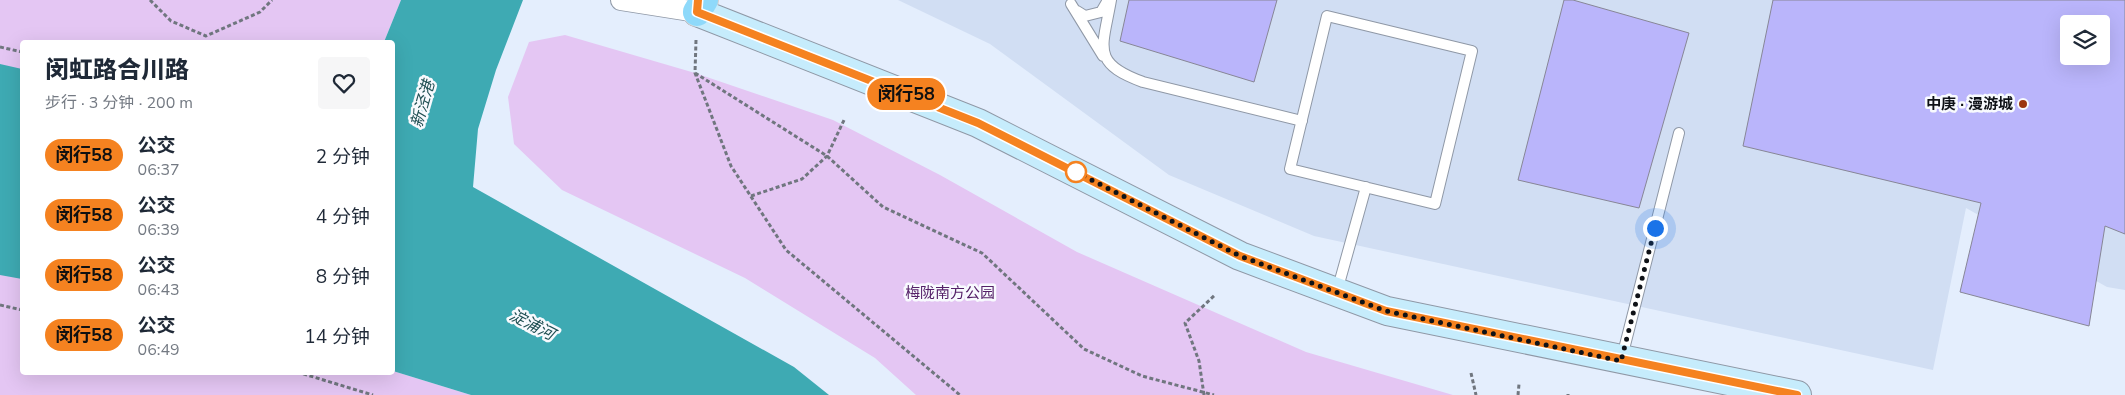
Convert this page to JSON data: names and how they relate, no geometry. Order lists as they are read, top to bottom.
{
  "water": ["新泾港", "淀浦河"],
  "parks": ["梅陇南方公园"],
  "places": ["中庚 · 漫游城"],
  "lines": ["bus line 闵行58"],
  "page": {
    "on_map": "闵行58",
    "heading": ["闵虹路合川路", "步行 · 3 分钟 · 200 m"],
    "list": [
      {
        "mark": "闵行58",
        "name": "公交",
        "note": "06:37",
        "value": "2 分钟"
      },
      {
        "mark": "闵行58",
        "name": "公交",
        "note": "06:39",
        "value": "4 分钟"
      },
      {
        "mark": "闵行58",
        "name": "公交",
        "note": "06:43",
        "value": "8 分钟"
      },
      {
        "mark": "闵行58",
        "name": "公交",
        "note": "06:49",
        "value": "14 分钟"
      }
    ]
  }
}
